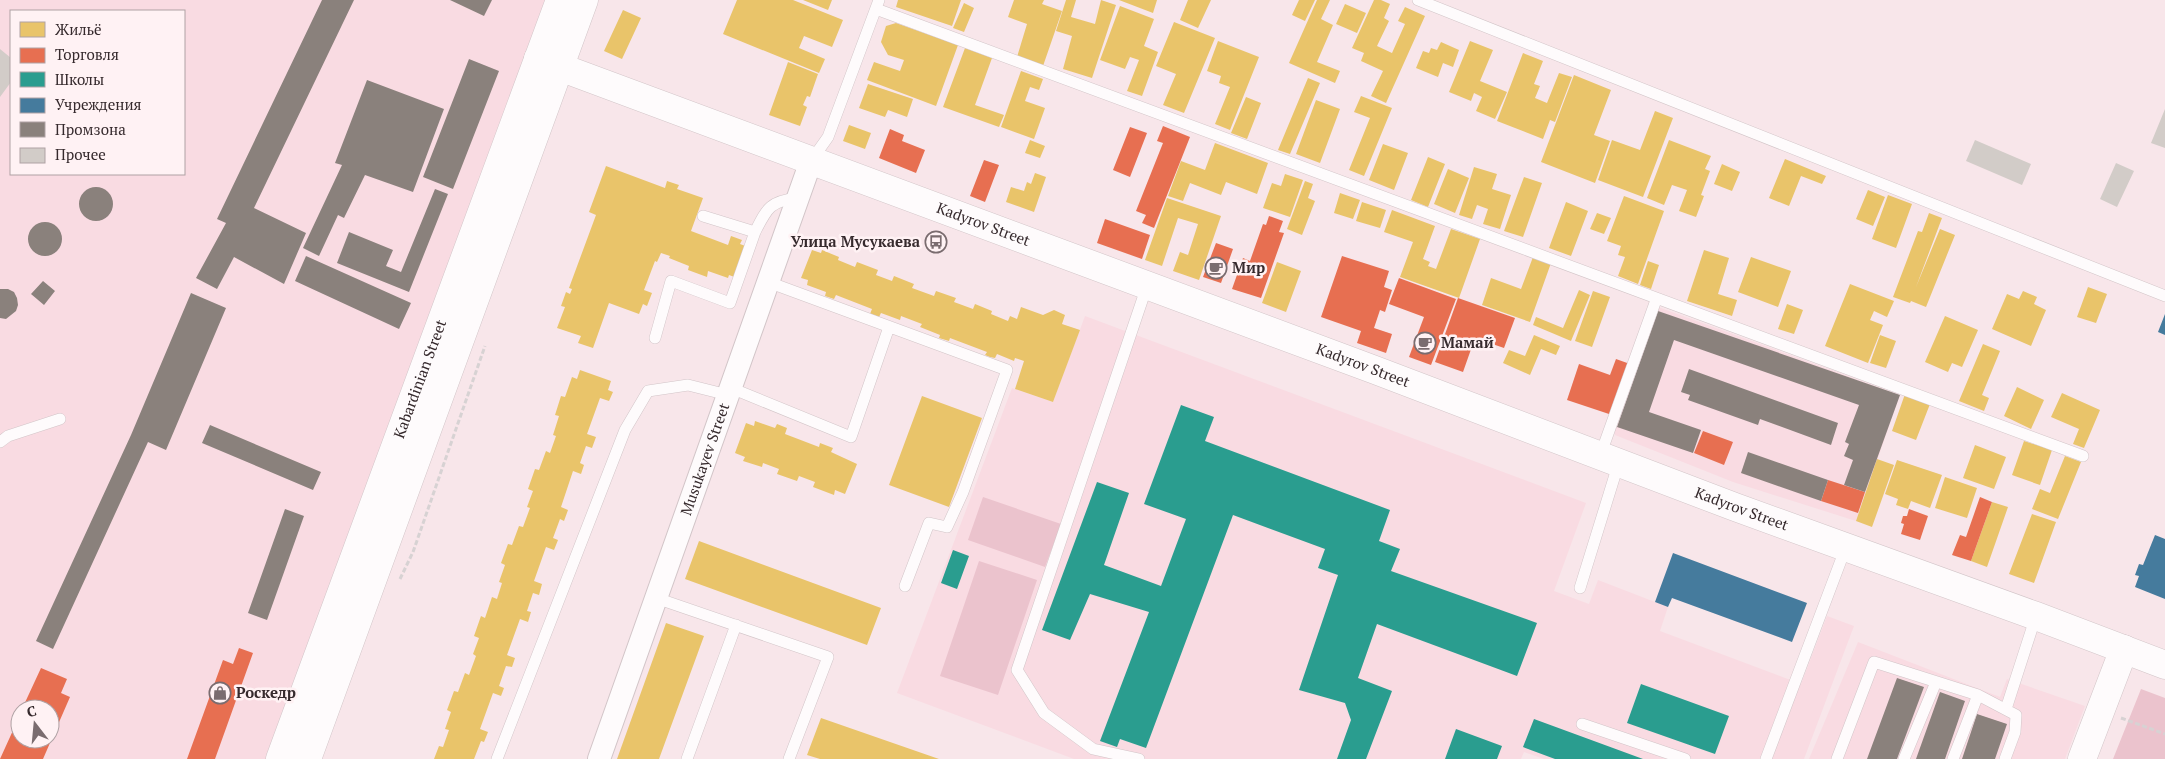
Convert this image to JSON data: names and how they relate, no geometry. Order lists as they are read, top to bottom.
{
  "streets": {
    "street": ["Kadyrov Street", "Kabardinian Street", "Musukayev Street"]
  },
  "crossings": [
    ["Kadyrov Street", "Kabardinian Street"],
    ["Kadyrov Street", "Musukayev Street"]
  ],
  "places": {
    "bus stop": ["Улица Мусукаева"],
    "cafe": ["Мир", "Мамай"],
    "shop": ["Роскедр"]
  },
  "legend": [
    "Жильё",
    "Торговля",
    "Школы",
    "Учреждения",
    "Промзона",
    "Прочее"
  ],
  "north": "top"
}
